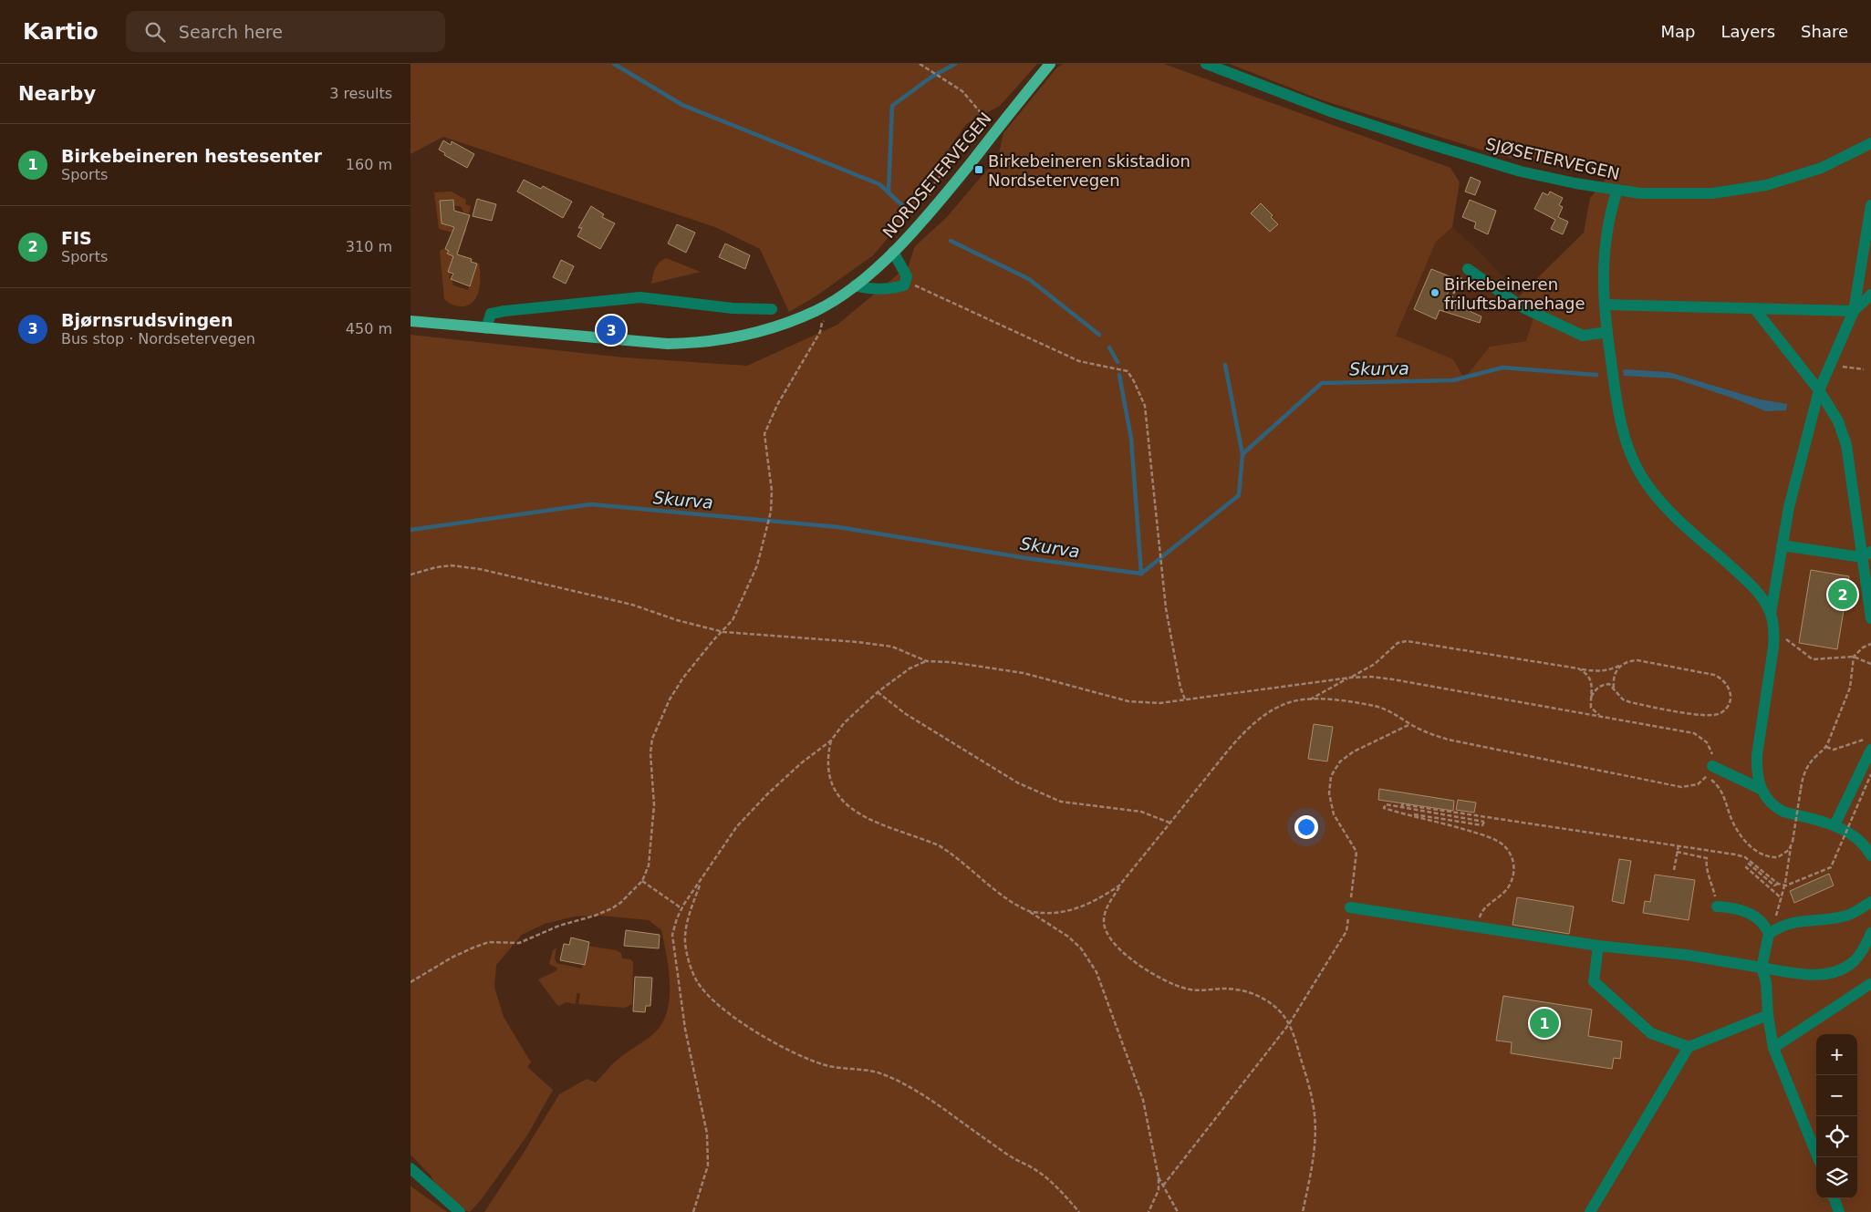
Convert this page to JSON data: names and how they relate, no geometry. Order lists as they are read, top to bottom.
{
  "streets": {
    "main road": ["NORDSETERVEGEN"],
    "street": ["SJØSETERVEGEN"]
  },
  "water": ["Skurva"],
  "places": {
    "transit": ["Birkebeineren skistadion Nordsetervegen"],
    "other": ["Birkebeineren friluftsbarnehage"]
  },
  "page": {
    "header": "Kartio",
    "search": "Search here",
    "nav": ["Map", "Layers", "Share"],
    "heading": ["Nearby", "3 results"],
    "list": [
      {
        "mark": "1",
        "name": "Birkebeineren hestesenter",
        "note": "Sports",
        "value": "160 m"
      },
      {
        "mark": "2",
        "name": "FIS",
        "note": "Sports",
        "value": "310 m"
      },
      {
        "mark": "3",
        "name": "Bjørnsrudsvingen",
        "note": "Bus stop · Nordsetervegen",
        "value": "450 m"
      }
    ],
    "pins": ["3", "2", "1"],
    "map_buttons": ["+", "−"]
  }
}
